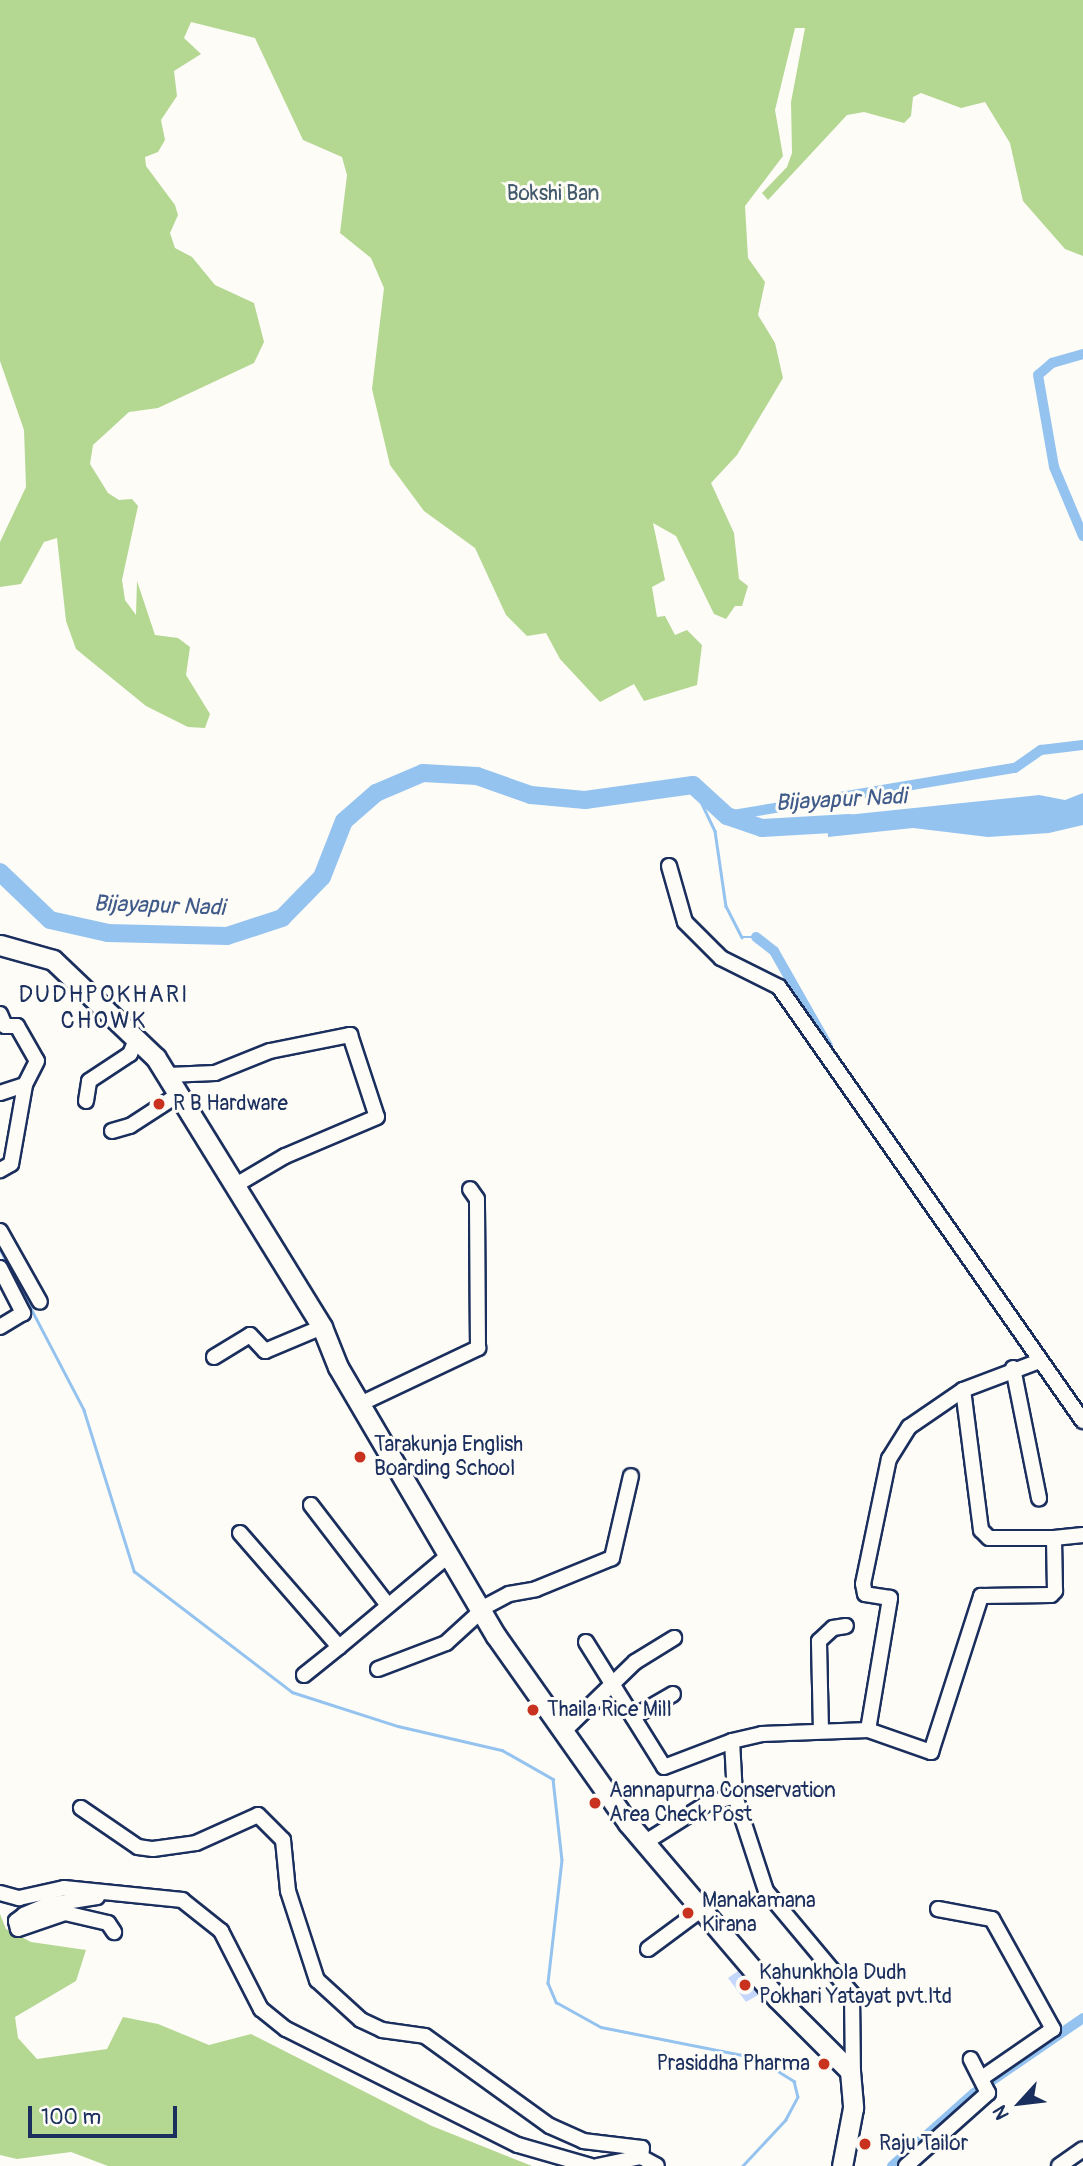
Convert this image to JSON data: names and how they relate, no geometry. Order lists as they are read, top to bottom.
{
  "districts": ["DUDHPOKHARI CHOWK"],
  "water": ["Bijayapur Nadi"],
  "parks": ["Bokshi Ban"],
  "places": [
    "R B Hardware",
    "Tarakunja English Boarding School",
    "Thaila Rice Mill",
    "Aannapurna Conservation Area Check Post",
    "Manakamana Kirana",
    "Kahunkhola Dudh Pokhari Yatayat pvt.ltd",
    "Prasiddha Pharma",
    "Raju Tailor"
  ],
  "scale_bar": "100 m",
  "north": "bottom left"
}
